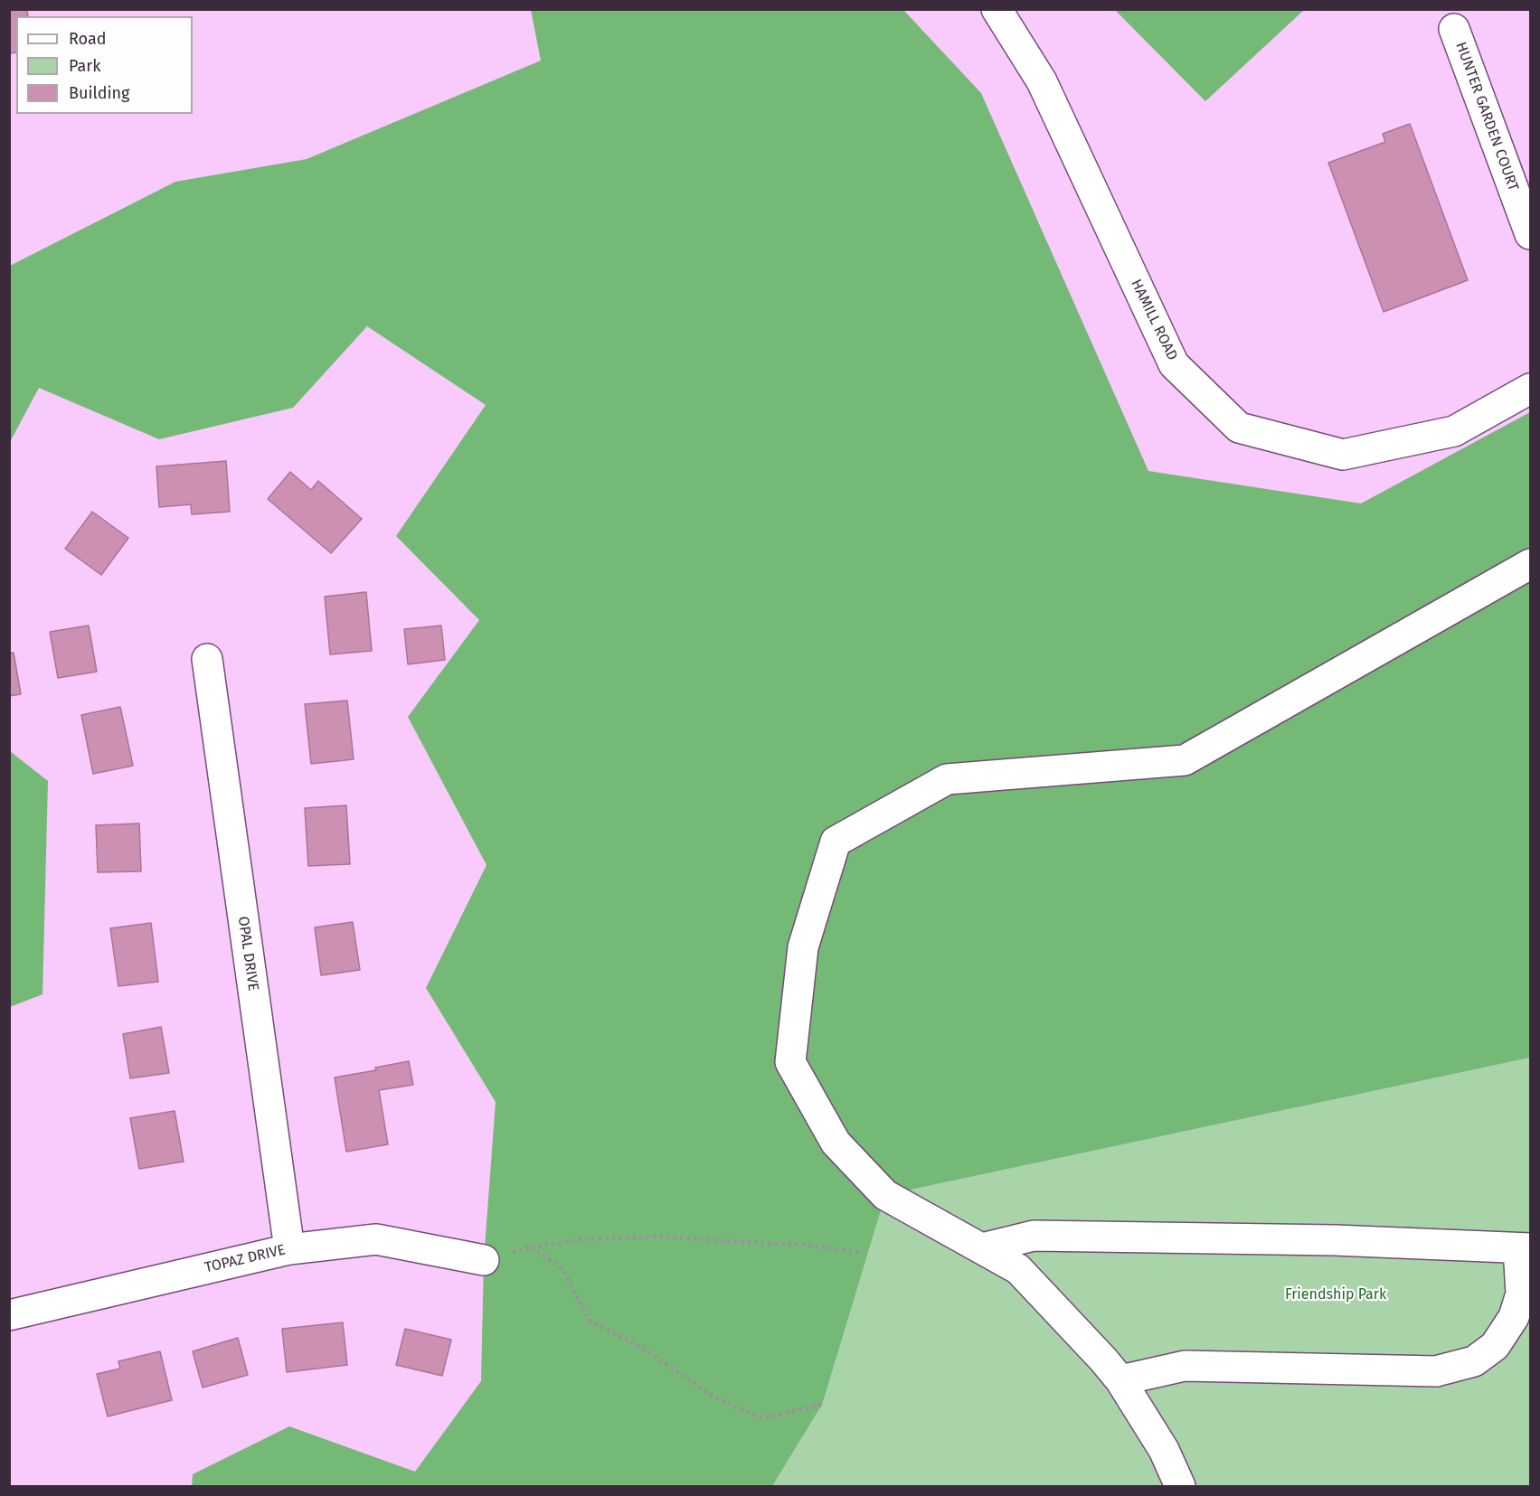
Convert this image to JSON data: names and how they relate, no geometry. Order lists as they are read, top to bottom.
{
  "streets": {
    "street": [
      "HUNTER GARDEN COURT",
      "HAMILL ROAD",
      "OPAL DRIVE",
      "TOPAZ DRIVE"
    ]
  },
  "crossings": [
    ["OPAL DRIVE", "TOPAZ DRIVE"]
  ],
  "parks": ["Friendship Park"],
  "legend": ["Road", "Park", "Building"]
}
